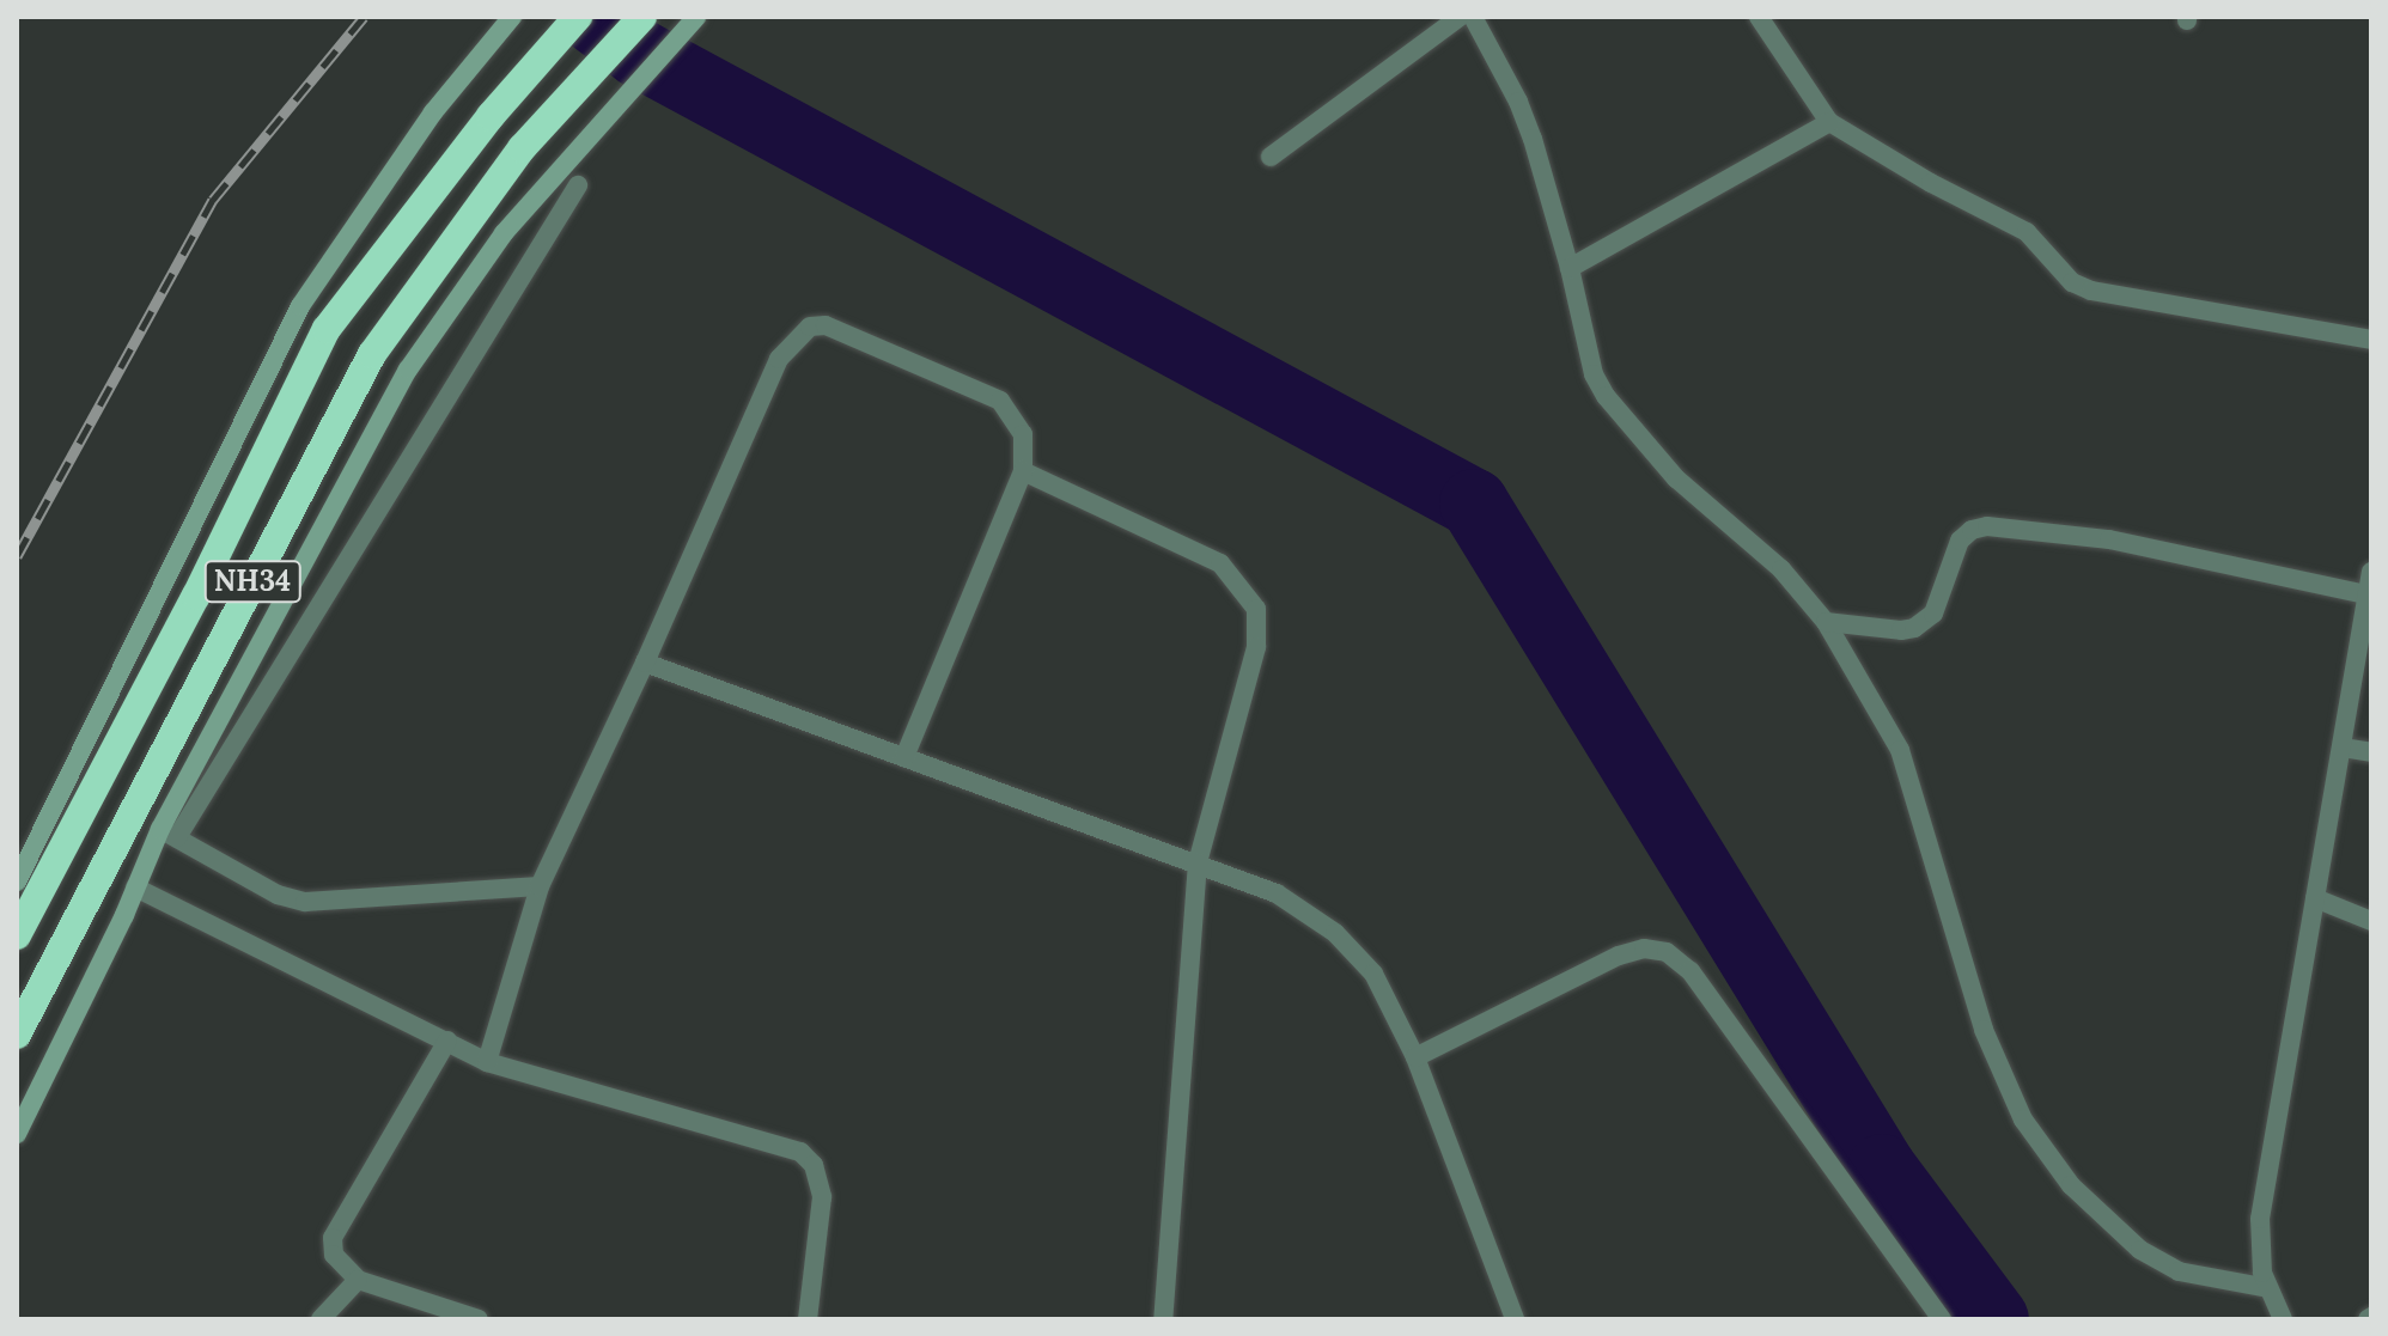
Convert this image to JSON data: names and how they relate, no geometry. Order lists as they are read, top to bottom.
{
  "streets": {
    "highway": ["NH34"]
  }
}
